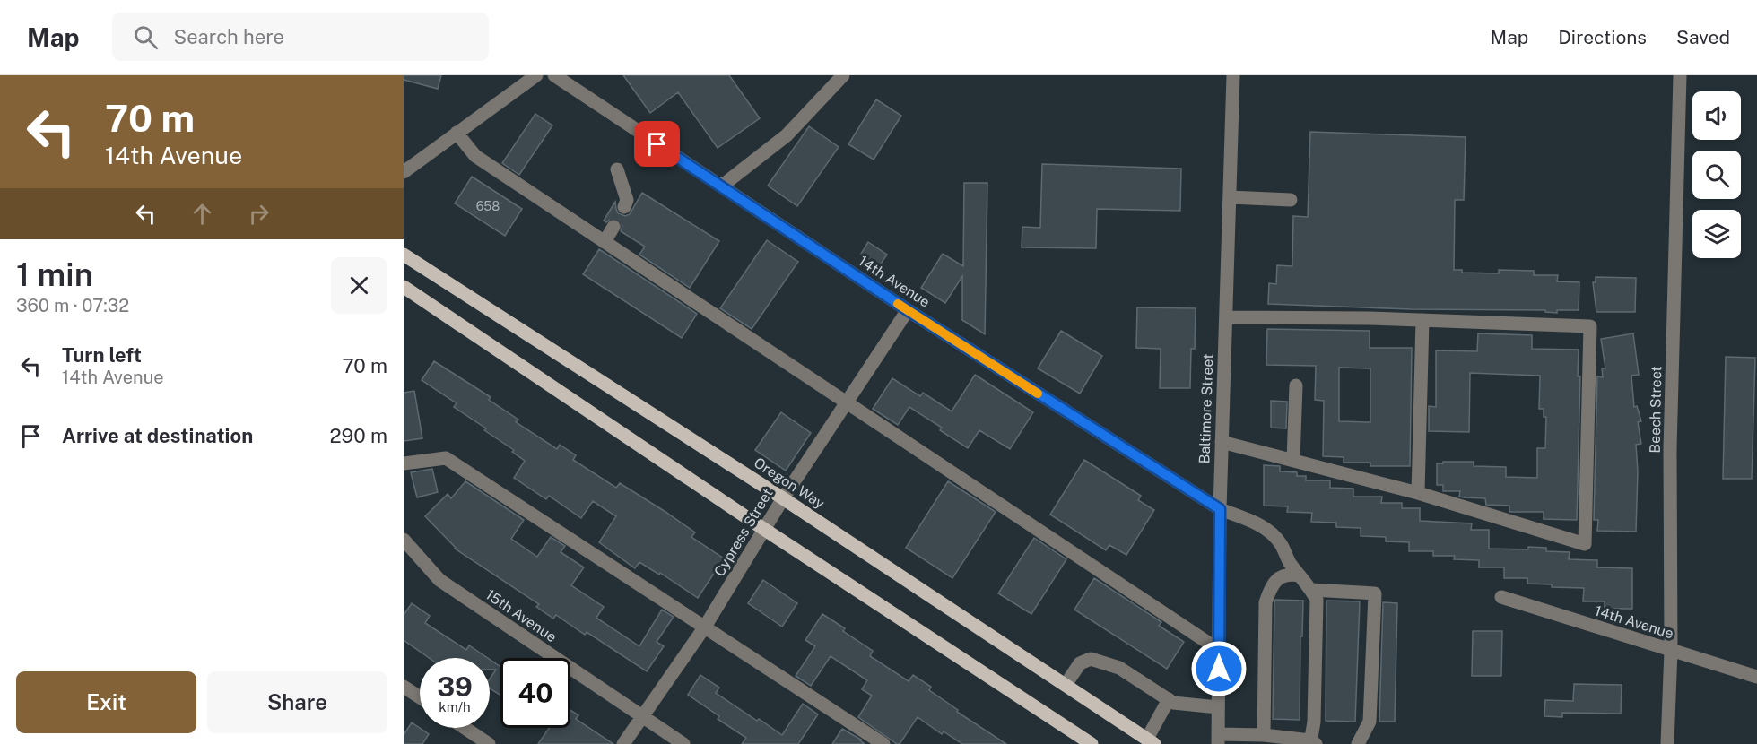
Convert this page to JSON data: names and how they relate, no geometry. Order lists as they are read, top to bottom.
{
  "streets": {
    "main road": ["Oregon Way"],
    "street": [
      "14th Avenue",
      "Baltimore Street",
      "Beech Street",
      "Cypress Street",
      "15th Avenue"
    ]
  },
  "crossings": [
    ["14th Avenue", "Baltimore Street"],
    ["14th Avenue", "Beech Street"],
    ["14th Avenue", "Cypress Street"],
    ["Oregon Way", "Cypress Street"],
    ["Cypress Street", "15th Avenue"]
  ],
  "house_numbers": ["658"],
  "page": {
    "header": "Map",
    "search": "Search here",
    "nav": ["Map", "Directions", "Saved"],
    "turn": ["70 m", "14th Avenue"],
    "heading": ["1 min", "360 m · 07:32"],
    "list": [
      {
        "name": "Turn left",
        "note": "14th Avenue",
        "value": "70 m"
      },
      {
        "name": "Arrive at destination",
        "value": "290 m"
      }
    ],
    "speed": "39 km/h",
    "limit": "40",
    "buttons": ["Exit", "Share"]
  }
}
